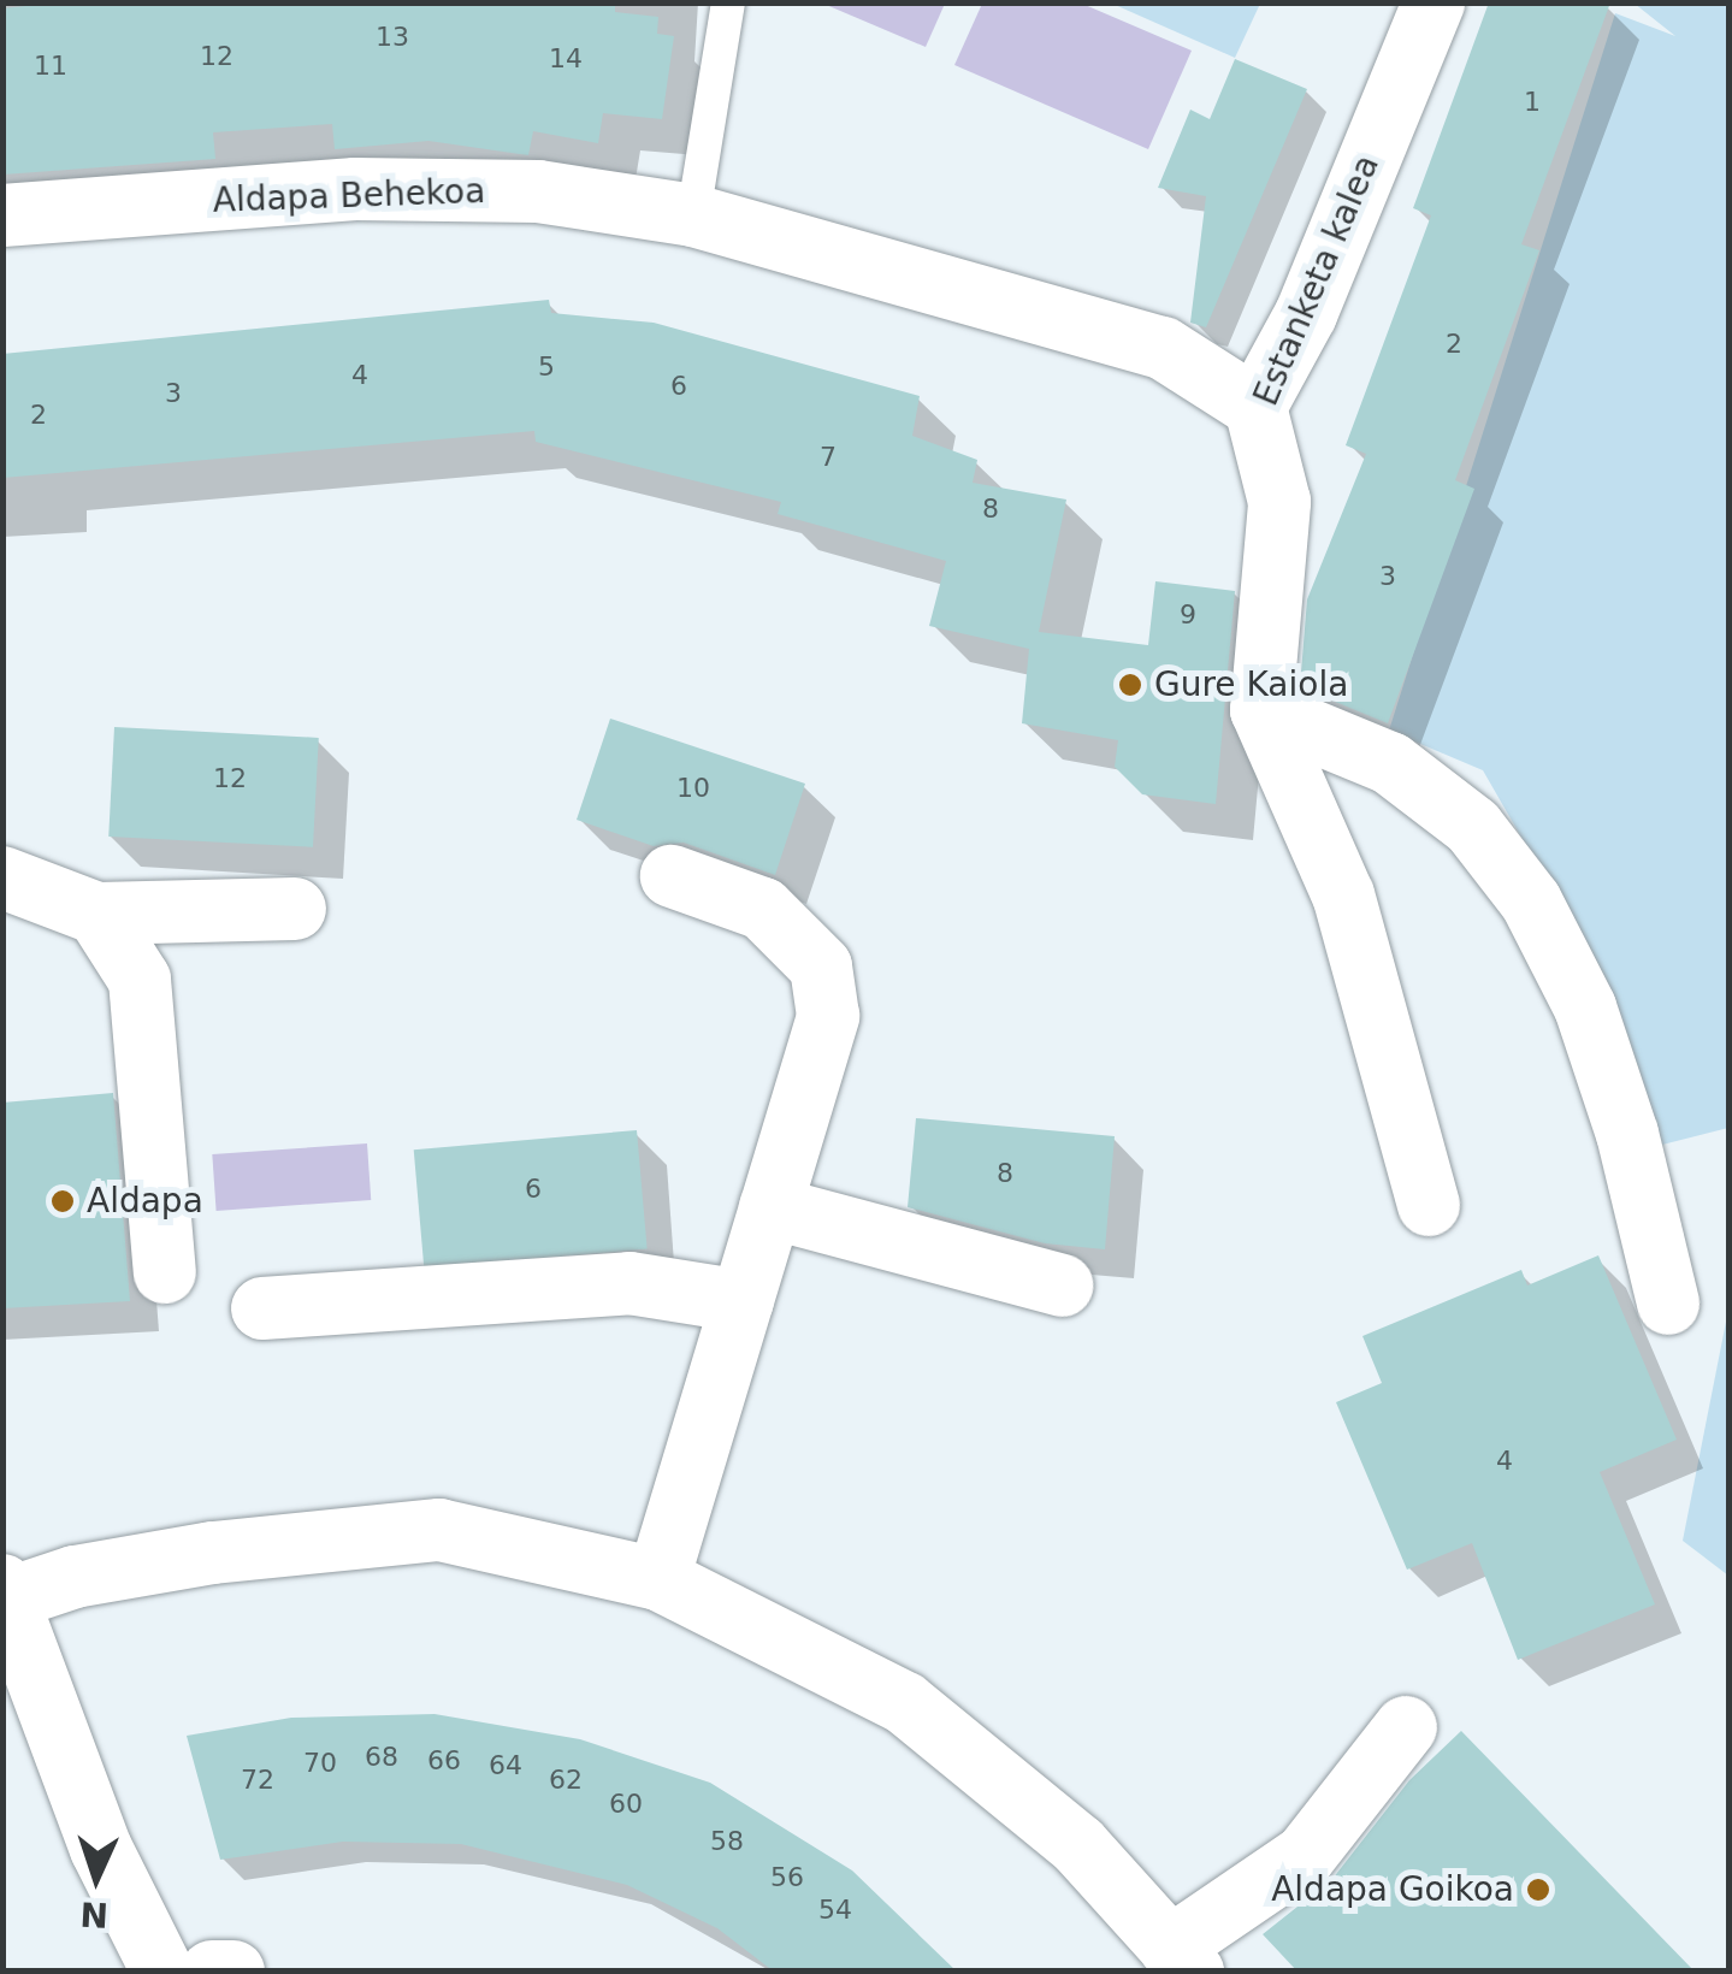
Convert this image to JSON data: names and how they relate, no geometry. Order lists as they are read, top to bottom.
{
  "streets": {
    "street": ["Aldapa Behekoa", "Estanketa kalea"]
  },
  "crossings": [
    ["Aldapa Behekoa", "Estanketa kalea"]
  ],
  "places": ["Gure Kaiola", "Aldapa", "Aldapa Goikoa"],
  "house_numbers": [
    "13",
    "12",
    "14",
    "11",
    "1",
    "2",
    "5",
    "4",
    "6",
    "3",
    "2",
    "7",
    "8",
    "3",
    "9",
    "12",
    "10",
    "8",
    "6",
    "4",
    "68",
    "66",
    "70",
    "64",
    "72",
    "62",
    "60",
    "58",
    "56",
    "54"
  ],
  "north": "bottom"
}
